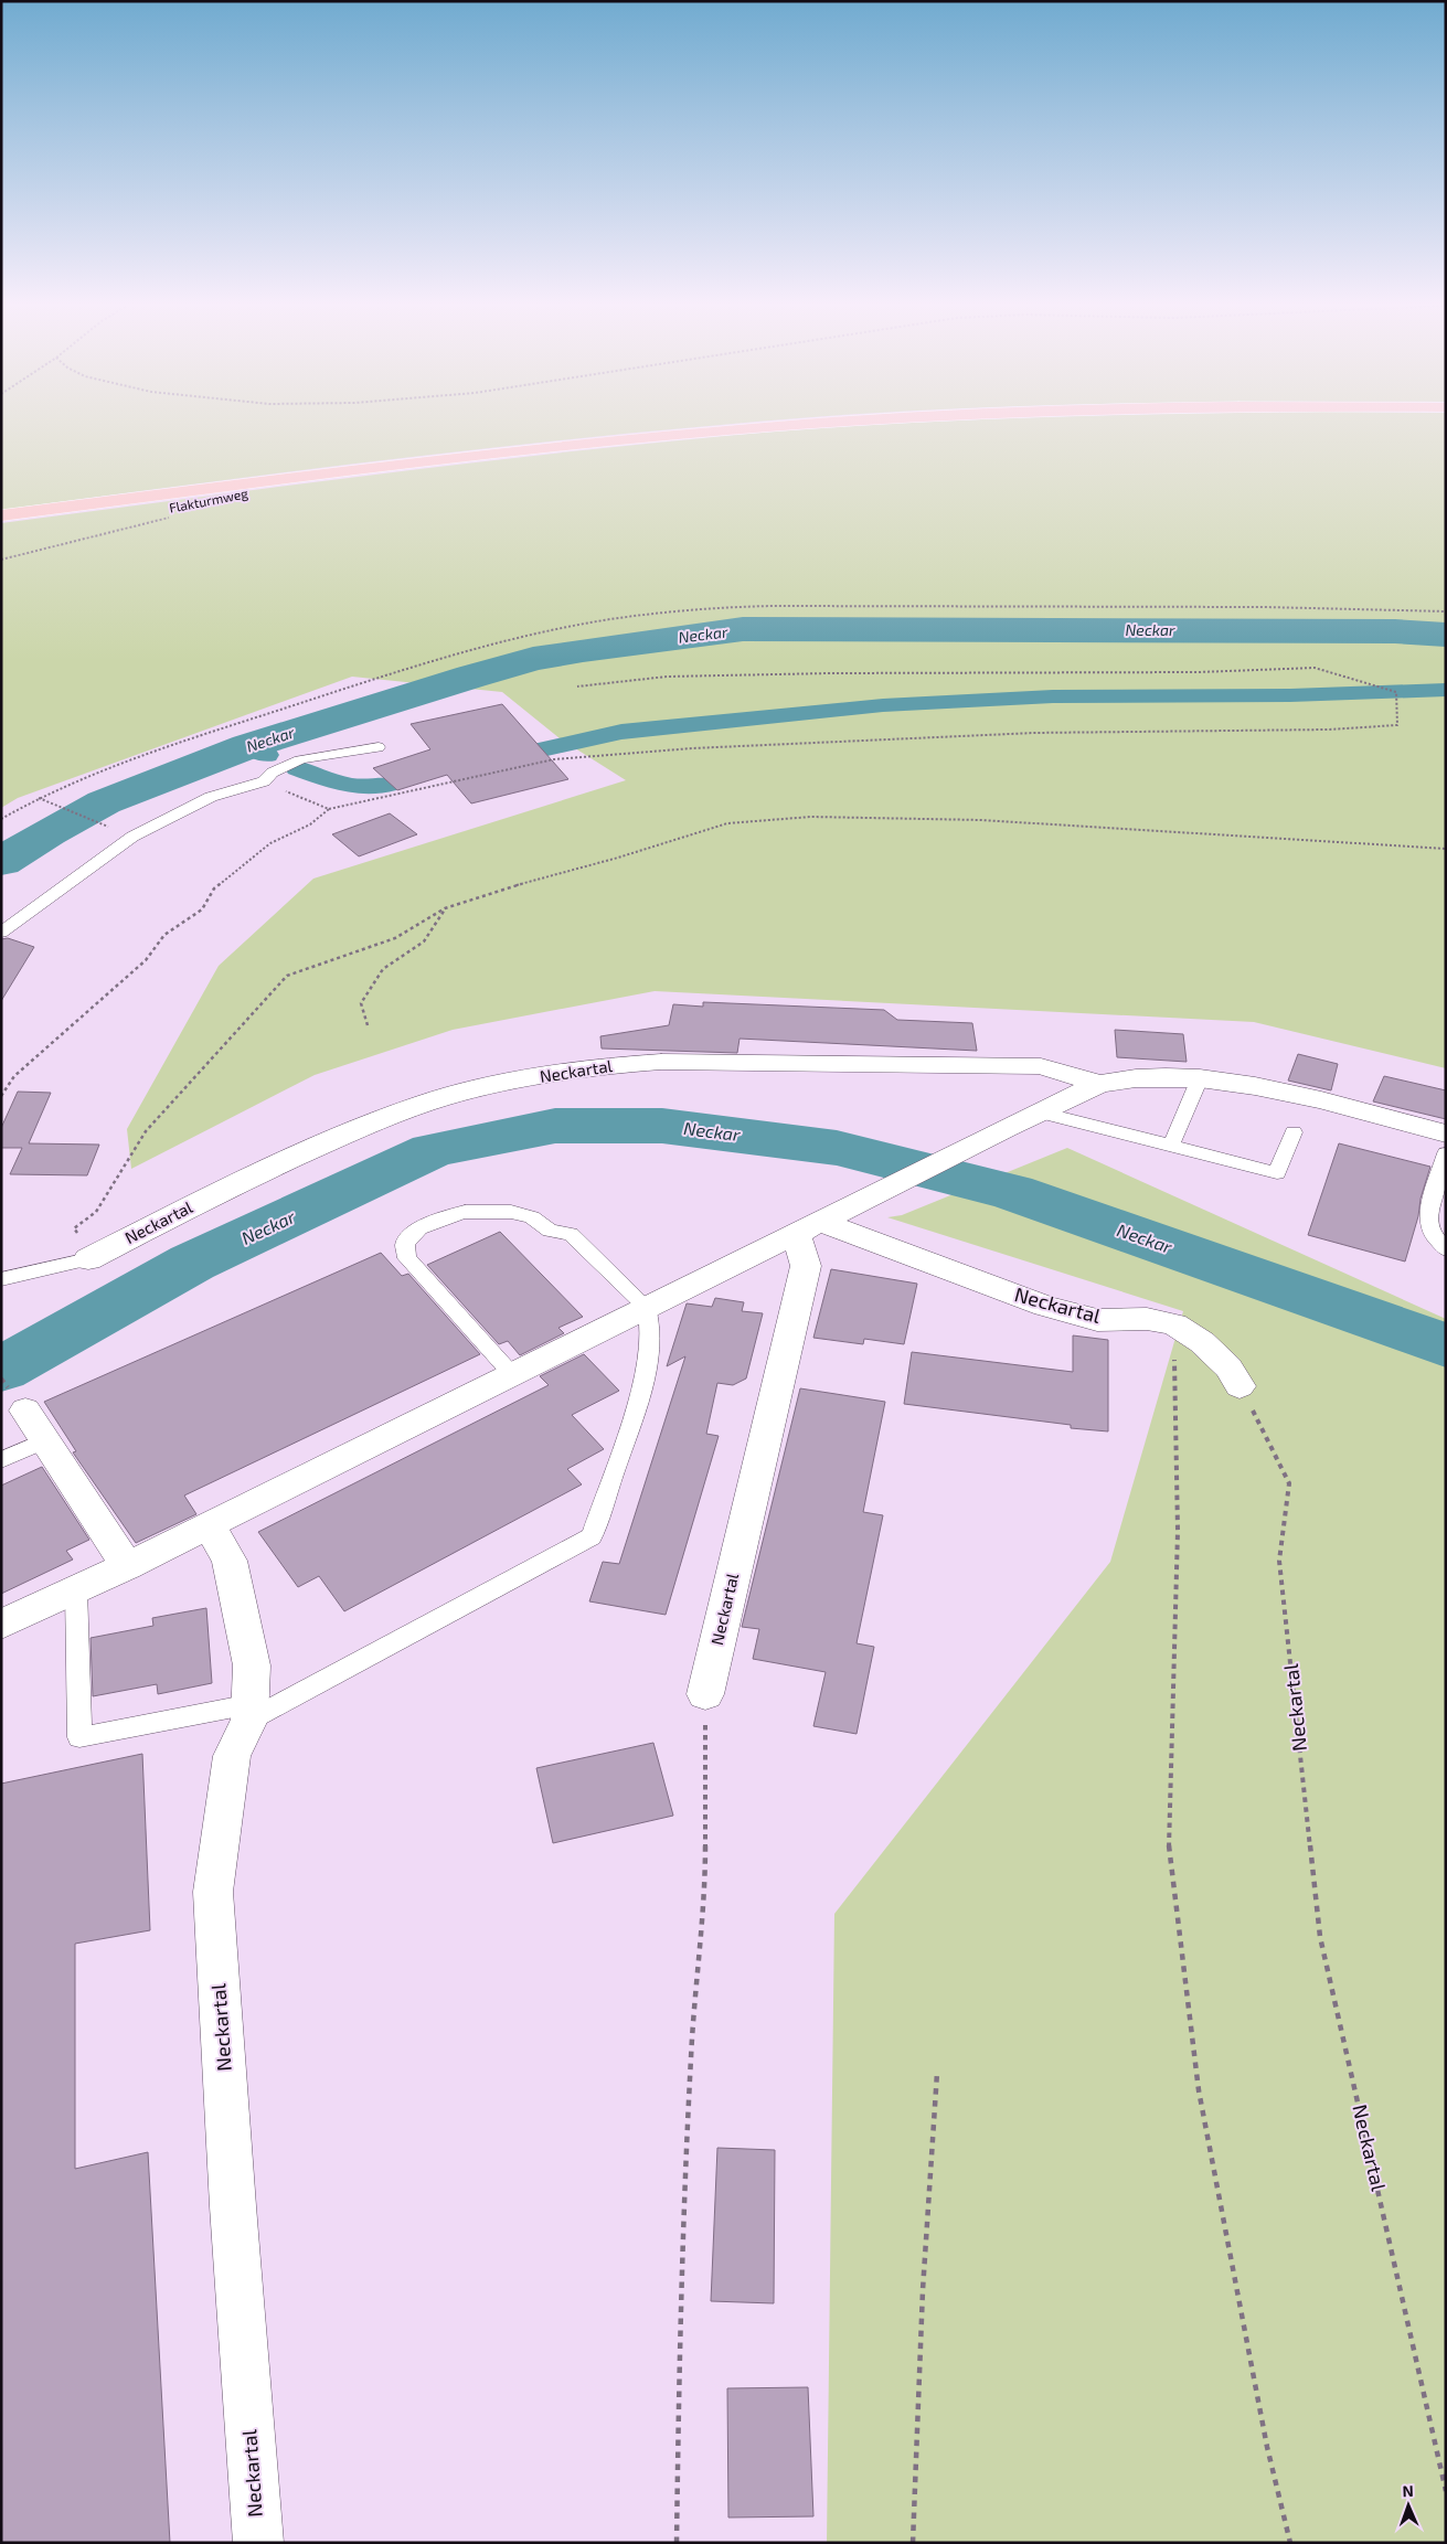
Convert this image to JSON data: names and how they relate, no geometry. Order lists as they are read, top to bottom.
{
  "streets": {
    "street": ["Neckartal"],
    "path": ["Flakturmweg"]
  },
  "water": ["Neckar"],
  "north": "top"
}
